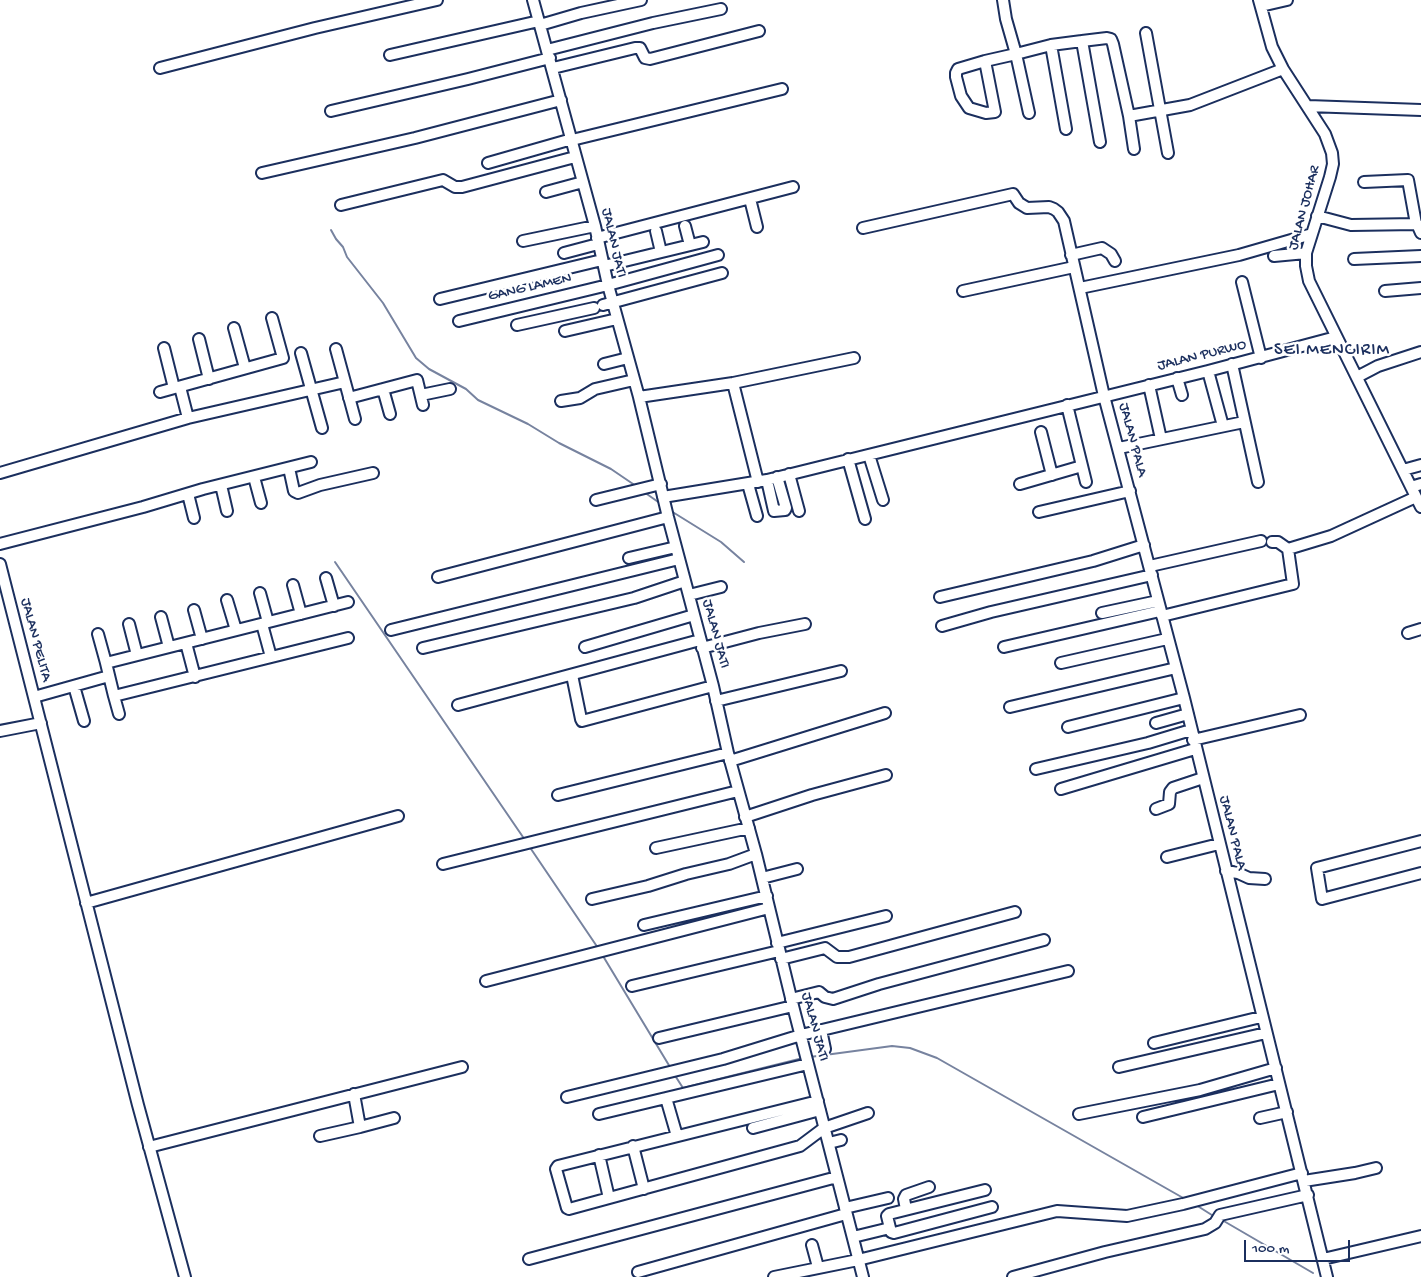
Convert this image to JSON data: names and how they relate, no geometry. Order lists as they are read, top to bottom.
{
  "streets": {
    "street": [
      "JALAN JOHAR",
      "JALAN JATI",
      "GANG LAMEN",
      "JALAN PURWO",
      "JALAN PALA",
      "JALAN PELITA"
    ]
  },
  "crossings": [
    ["JALAN JOHAR", "JALAN PURWO"],
    ["JALAN JATI", "GANG LAMEN"],
    ["JALAN JATI", "JALAN PURWO"],
    ["JALAN PURWO", "JALAN PALA"]
  ],
  "districts": ["SEI MENCIRIM"],
  "scale_bar": "100 m"
}
